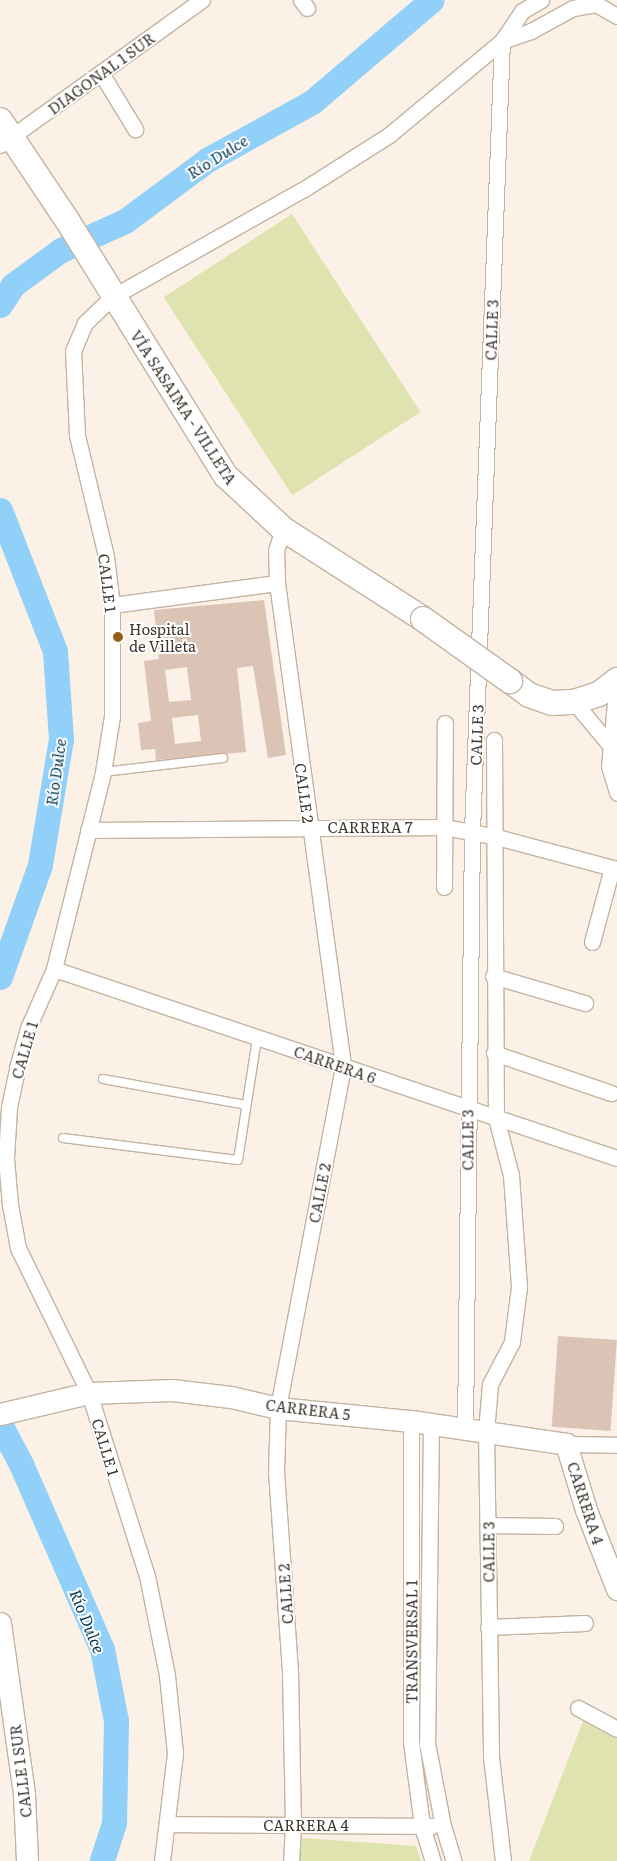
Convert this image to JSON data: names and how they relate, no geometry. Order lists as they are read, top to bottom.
{
  "streets": {
    "main road": ["VÍA SASAIMA - VILLETA"],
    "street": [
      "DIAGONAL 1 SUR",
      "CALLE 3",
      "CALLE 1",
      "CALLE 2",
      "CARRERA 7",
      "CARRERA 6",
      "CARRERA 5",
      "CARRERA 4",
      "TRANSVERSAL 1",
      "CALLE 1 SUR"
    ]
  },
  "crossings": [
    ["DIAGONAL 1 SUR", "VÍA SASAIMA - VILLETA"],
    ["CALLE 3", "CALLE 1"],
    ["CALLE 3", "CARRERA 7"],
    ["CALLE 3", "CARRERA 6"],
    ["CALLE 3", "CARRERA 5"],
    ["VÍA SASAIMA - VILLETA", "CALLE 1"],
    ["VÍA SASAIMA - VILLETA", "CALLE 2"],
    ["CALLE 1", "CARRERA 7"],
    ["CALLE 1", "CARRERA 6"],
    ["CALLE 1", "CARRERA 5"],
    ["CALLE 1", "CARRERA 4"],
    ["CALLE 2", "CARRERA 7"],
    ["CALLE 2", "CARRERA 6"],
    ["CALLE 2", "CARRERA 5"],
    ["CALLE 2", "CARRERA 4"],
    ["CARRERA 5", "CARRERA 4"],
    ["CARRERA 5", "TRANSVERSAL 1"],
    ["CARRERA 4", "TRANSVERSAL 1"]
  ],
  "water": ["Río Dulce"],
  "places": ["Hospital de Villeta"]
}
